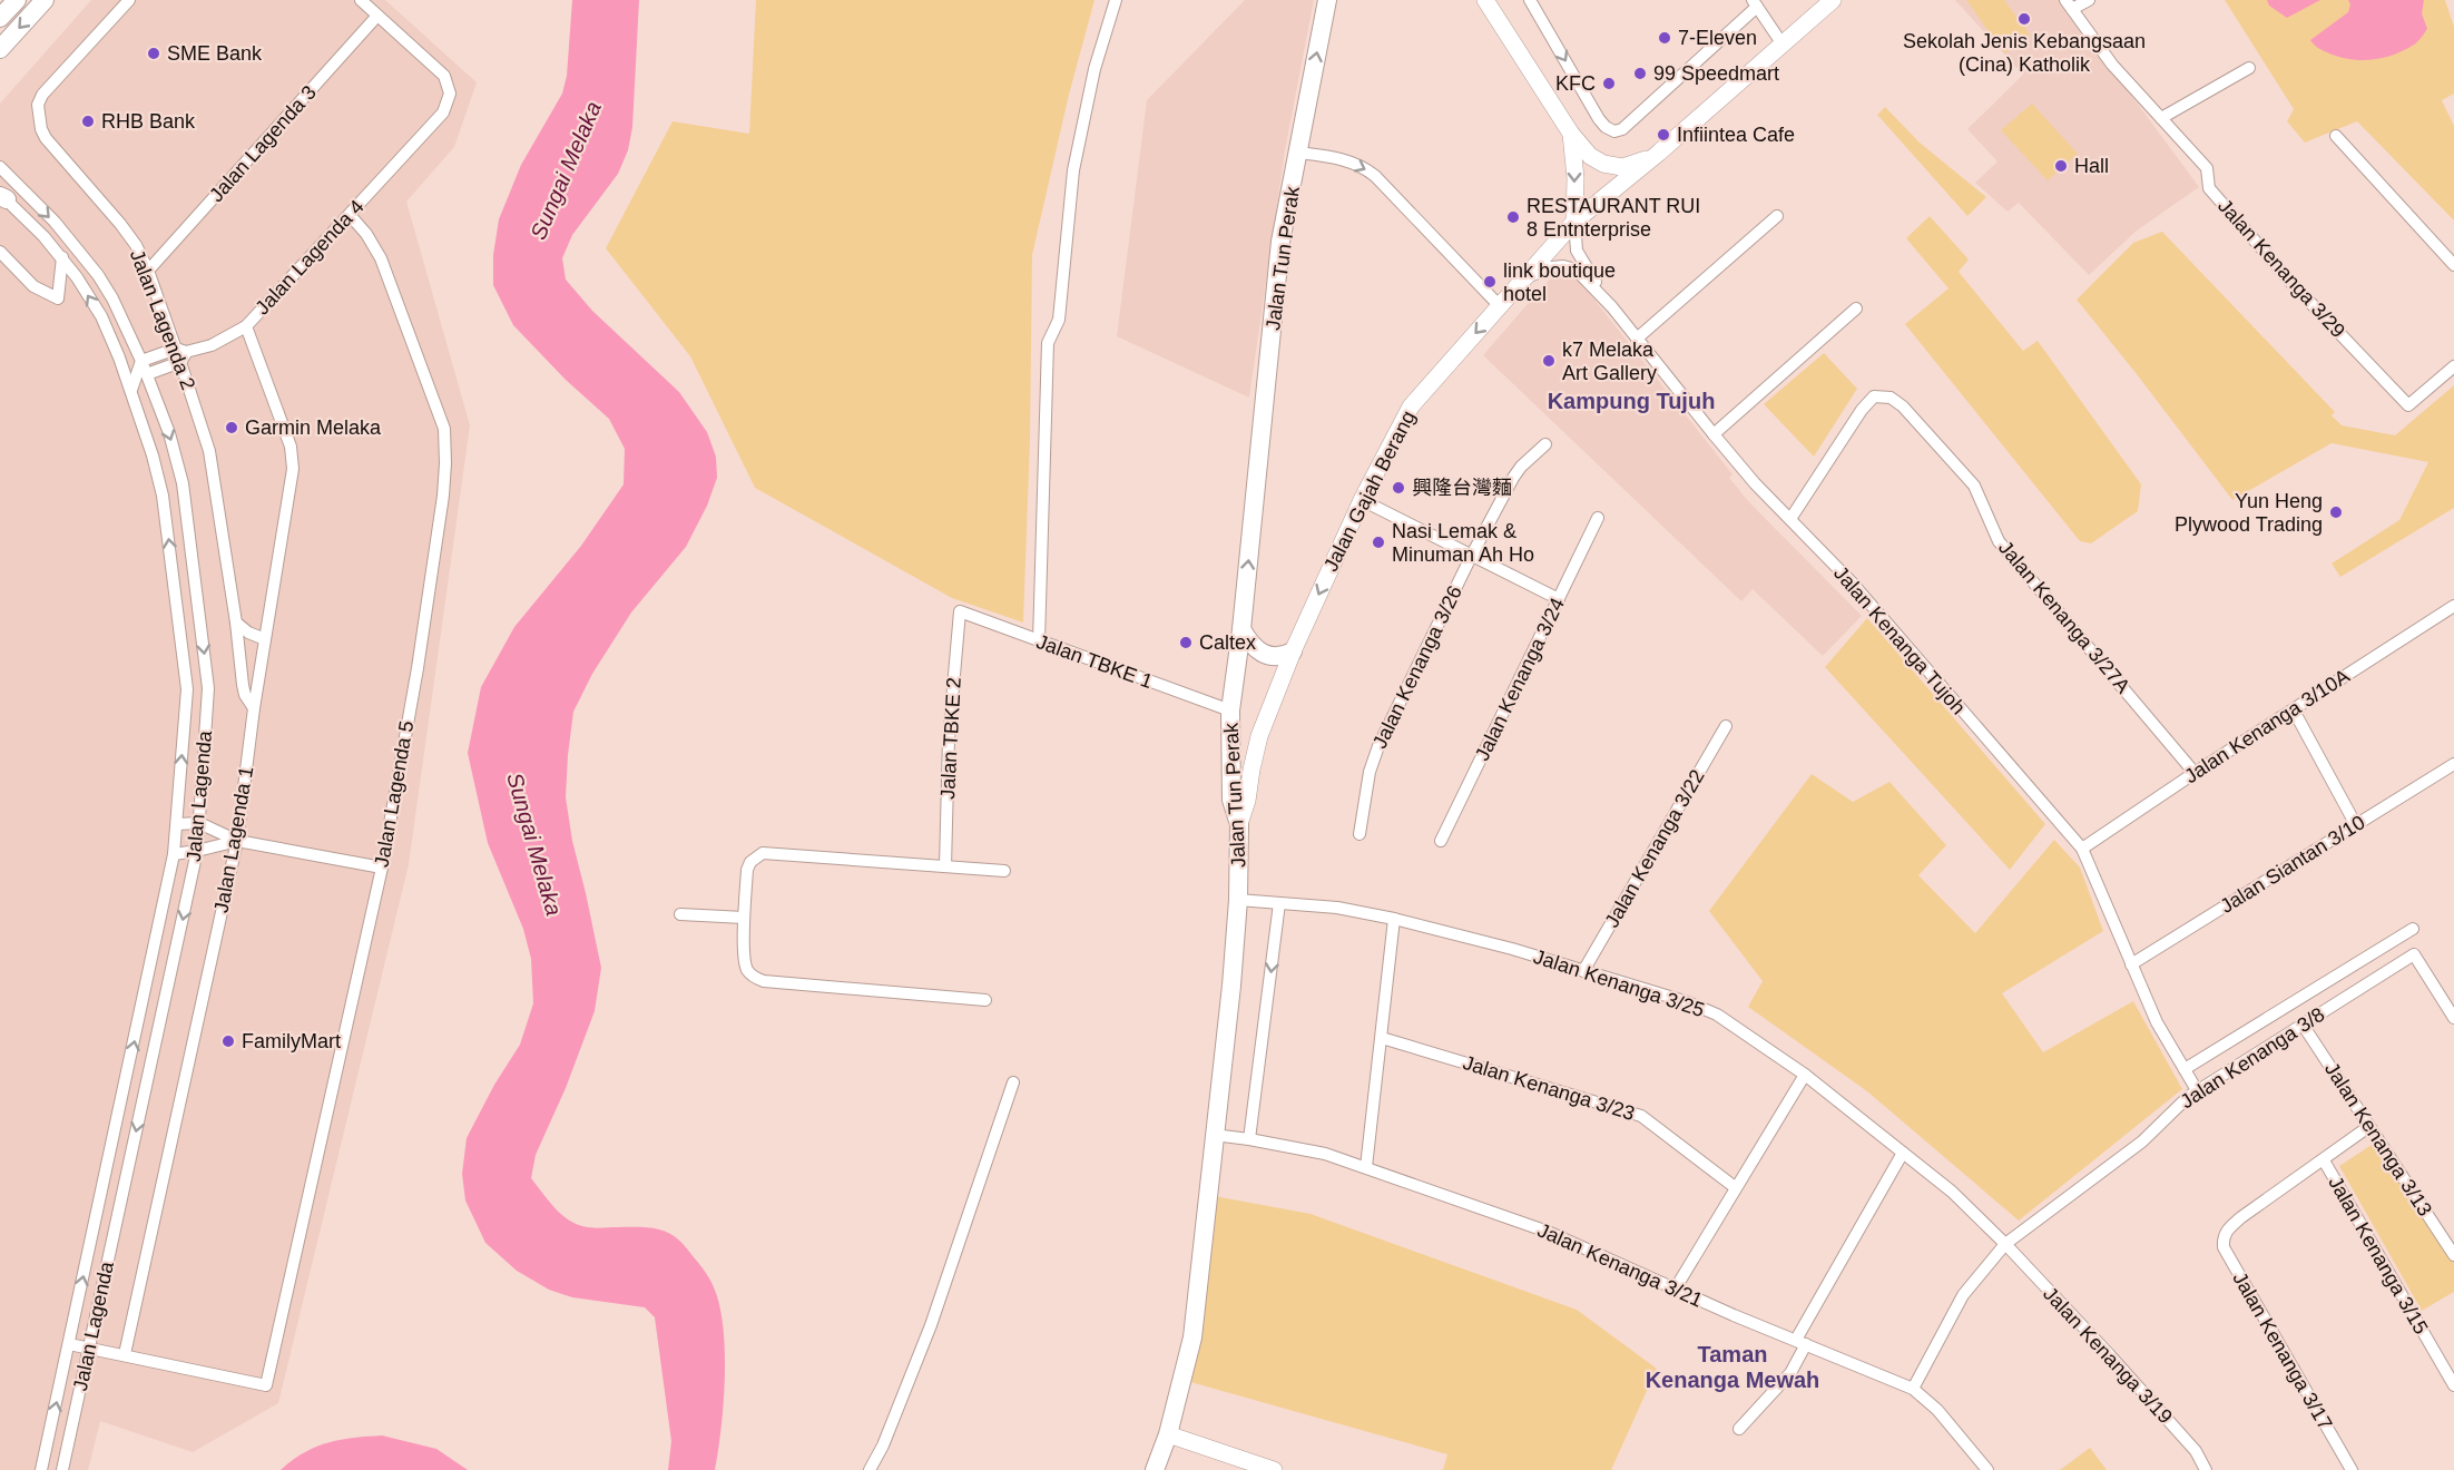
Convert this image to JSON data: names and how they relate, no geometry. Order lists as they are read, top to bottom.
{
  "streets": {
    "main road": ["Jalan Tun Perak"],
    "street": [
      "Jalan Lagenda 3",
      "Jalan Lagenda 4",
      "Jalan Kenanga 3/29",
      "Jalan Lagenda 2",
      "Jalan Gajah Berang",
      "Jalan Kenanga 3/27A",
      "Jalan Kenanga Tujoh",
      "Jalan TBKE 1",
      "Jalan Kenanga 3/26",
      "Jalan Kenanga 3/24",
      "Jalan Kenanga 3/10A",
      "Jalan TBKE 2",
      "Jalan Lagenda 5",
      "Jalan Lagenda",
      "Jalan Lagenda 1",
      "Jalan Kenanga 3/22",
      "Jalan Siantan 3/10",
      "Jalan Kenanga 3/25",
      "Jalan Kenanga 3/8",
      "Jalan Kenanga 3/23",
      "Jalan Kenanga 3/13",
      "Jalan Kenanga 3/15",
      "Jalan Kenanga 3/21",
      "Jalan Kenanga 3/17",
      "Jalan Kenanga 3/19"
    ]
  },
  "crossings": [
    ["Jalan Lagenda 3", "Jalan Lagenda 4"],
    ["Jalan Lagenda 3", "Jalan Lagenda 2"],
    ["Jalan Lagenda 4", "Jalan Lagenda 2"],
    ["Jalan Lagenda 4", "Jalan Lagenda 5"],
    ["Jalan Lagenda 4", "Jalan Lagenda"],
    ["Jalan Lagenda 4", "Jalan Lagenda 1"],
    ["Jalan Tun Perak", "Jalan Gajah Berang"],
    ["Jalan Tun Perak", "Jalan TBKE 1"],
    ["Jalan Tun Perak", "Jalan Kenanga 3/25"],
    ["Jalan Tun Perak", "Jalan Kenanga 3/21"],
    ["Jalan Lagenda 2", "Jalan Lagenda 1"],
    ["Jalan Gajah Berang", "Jalan Kenanga Tujoh"],
    ["Jalan Kenanga 3/27A", "Jalan Kenanga Tujoh"],
    ["Jalan Kenanga 3/27A", "Jalan Kenanga 3/10A"],
    ["Jalan Kenanga Tujoh", "Jalan Kenanga 3/10A"],
    ["Jalan Kenanga Tujoh", "Jalan Siantan 3/10"],
    ["Jalan Kenanga Tujoh", "Jalan Kenanga 3/8"],
    ["Jalan TBKE 1", "Jalan TBKE 2"],
    ["Jalan Lagenda 5", "Jalan Lagenda 1"],
    ["Jalan Kenanga 3/22", "Jalan Kenanga 3/25"],
    ["Jalan Kenanga 3/25", "Jalan Kenanga 3/8"],
    ["Jalan Kenanga 3/25", "Jalan Kenanga 3/19"],
    ["Jalan Kenanga 3/8", "Jalan Kenanga 3/13"],
    ["Jalan Kenanga 3/8", "Jalan Kenanga 3/21"],
    ["Jalan Kenanga 3/8", "Jalan Kenanga 3/19"],
    ["Jalan Kenanga 3/15", "Jalan Kenanga 3/17"]
  ],
  "one_way": ["Jalan Tun Perak", "Jalan Gajah Berang"],
  "districts": ["Kampung Tujuh", "Taman Kenanga Mewah"],
  "water": ["Sungai Melaka"],
  "places": [
    "Sekolah Jenis Kebangsaan (Cina) Katholik",
    "7-Eleven",
    "SME Bank",
    "99 Speedmart",
    "KFC",
    "RHB Bank",
    "Infiintea Cafe",
    "Hall",
    "RESTAURANT RUI 8 Entnterprise",
    "link boutique hotel",
    "k7 Melaka Art Gallery",
    "Garmin Melaka",
    "興隆台灣麵",
    "Yun Heng Plywood Trading",
    "Nasi Lemak & Minuman Ah Ho",
    "Caltex",
    "FamilyMart"
  ]
}
